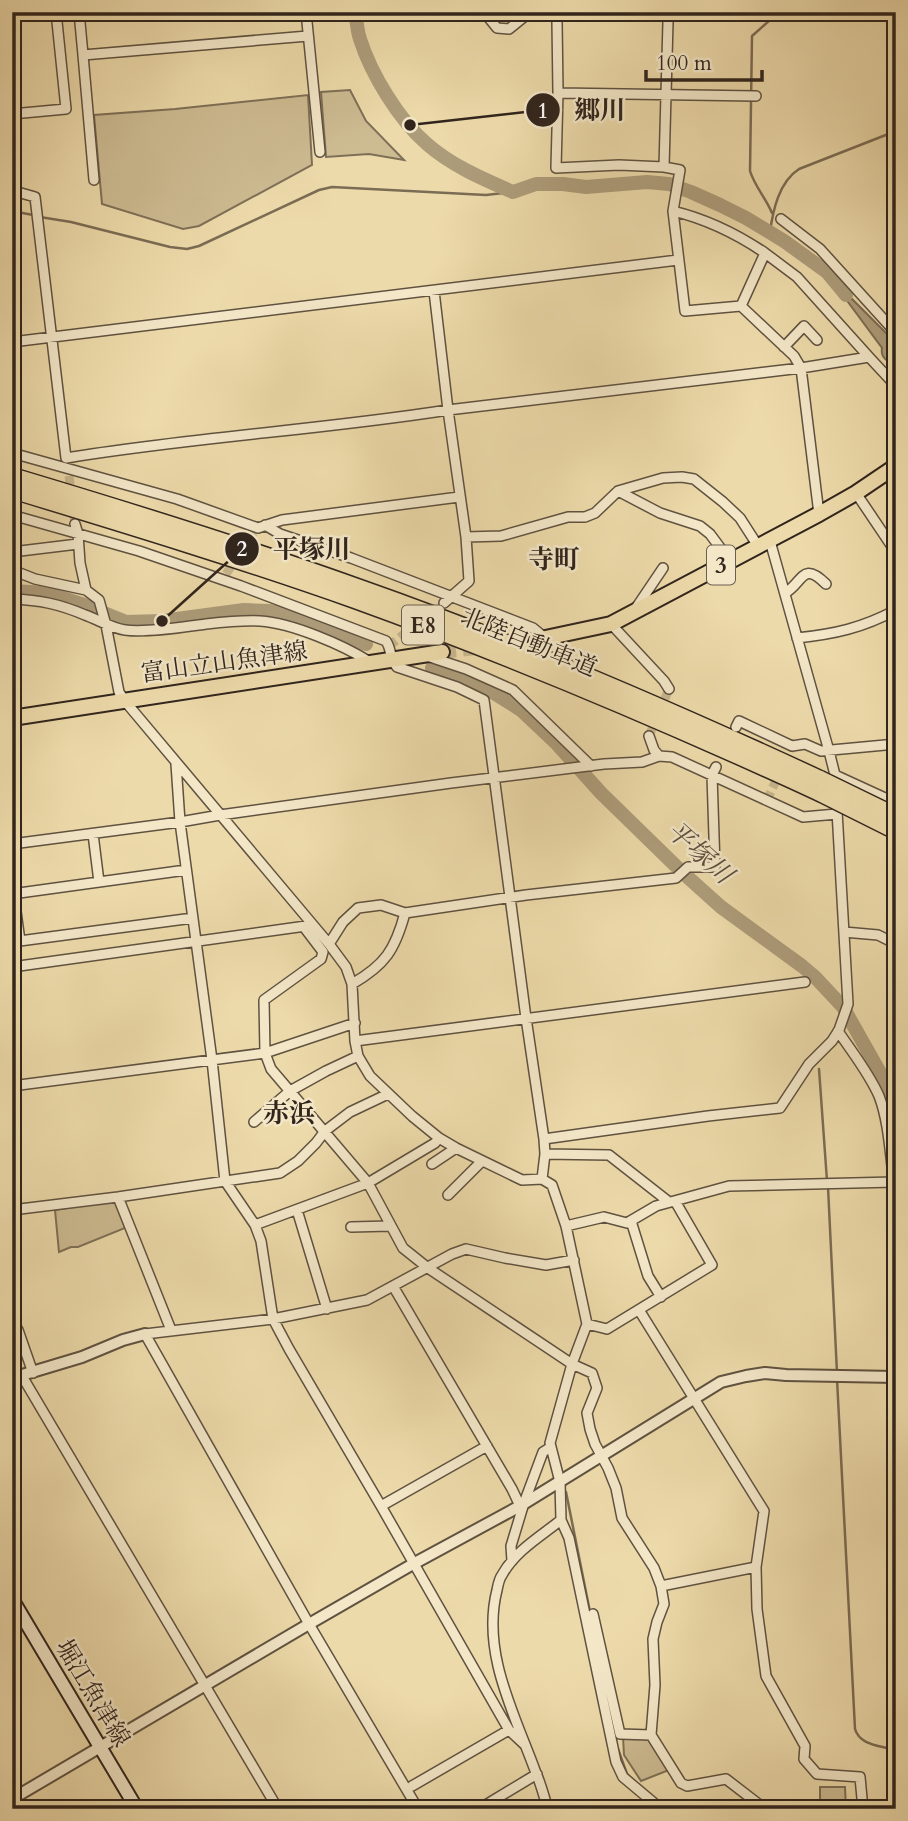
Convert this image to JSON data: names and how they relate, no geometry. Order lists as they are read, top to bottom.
{
  "streets": {
    "highway": ["E8", "北陸自動車道"],
    "main road": ["3", "富山立山魚津線", "堀江魚津線"]
  },
  "districts": ["寺町", "赤浜"],
  "water": ["平塚川"],
  "places": ["郷川", "平塚川"],
  "scale_bar": "100 m"
}
